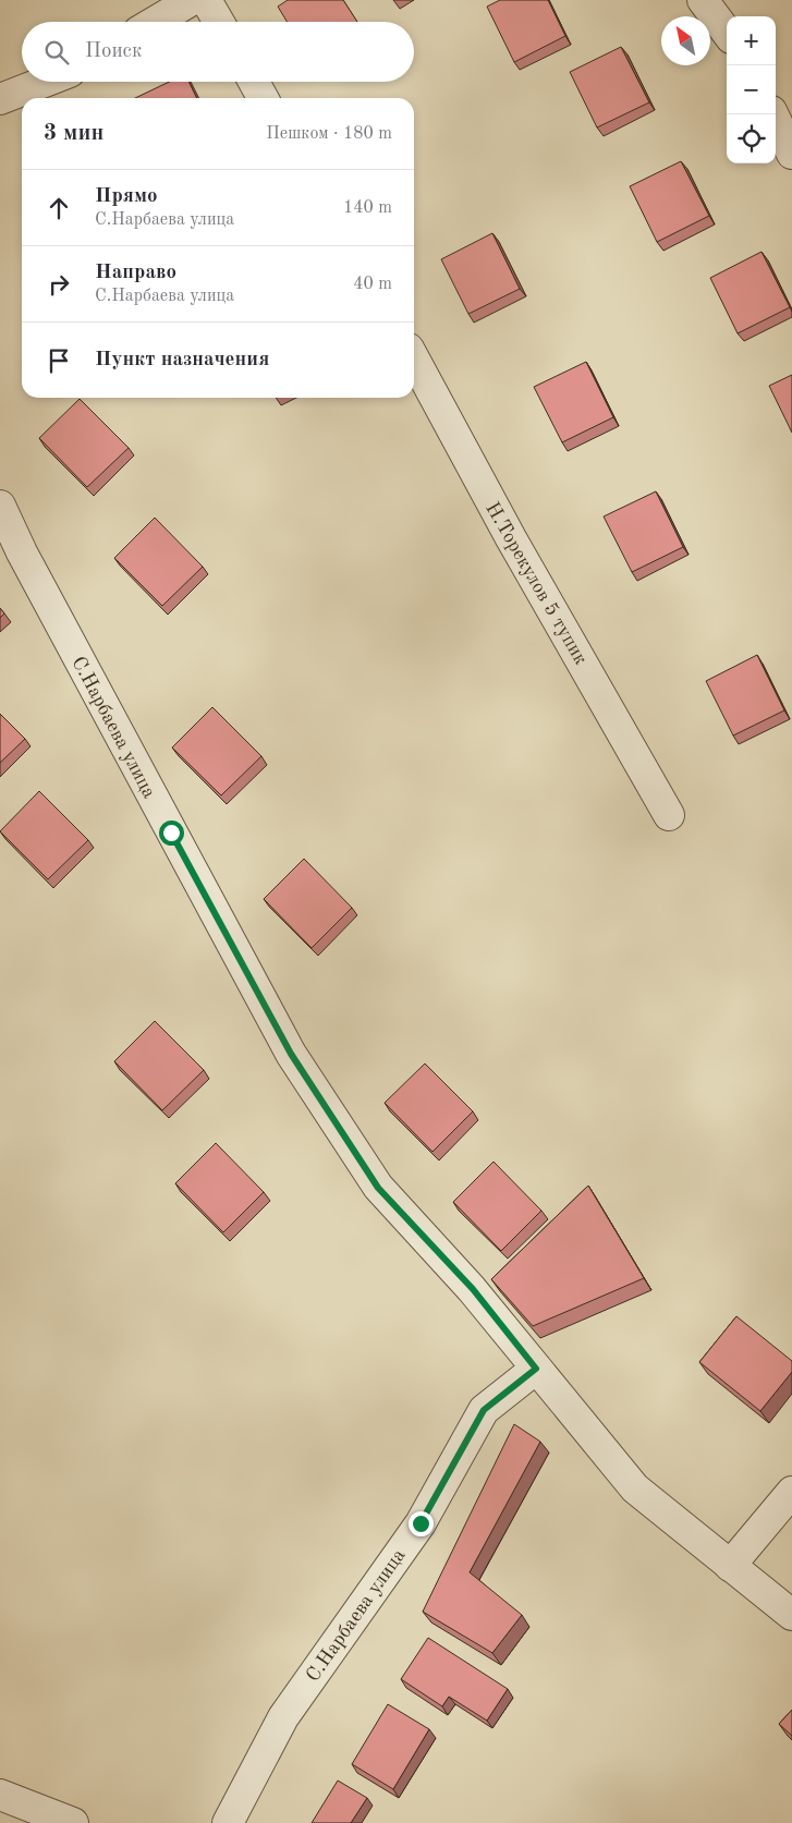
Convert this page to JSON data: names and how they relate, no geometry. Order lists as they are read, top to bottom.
{
  "streets": {
    "street": ["Н.Торекулов 5 тупик", "С.Нарбаева улица"]
  },
  "north": "top left",
  "page": {
    "map_buttons": ["+", "−"],
    "search": "Поиск",
    "heading": ["3 мин", "Пешком · 180 m"],
    "list": [
      ["Прямо", "С.Нарбаева улица", "140 m"],
      ["Направо", "С.Нарбаева улица", "40 m"],
      "Пункт назначения"
    ]
  }
}
